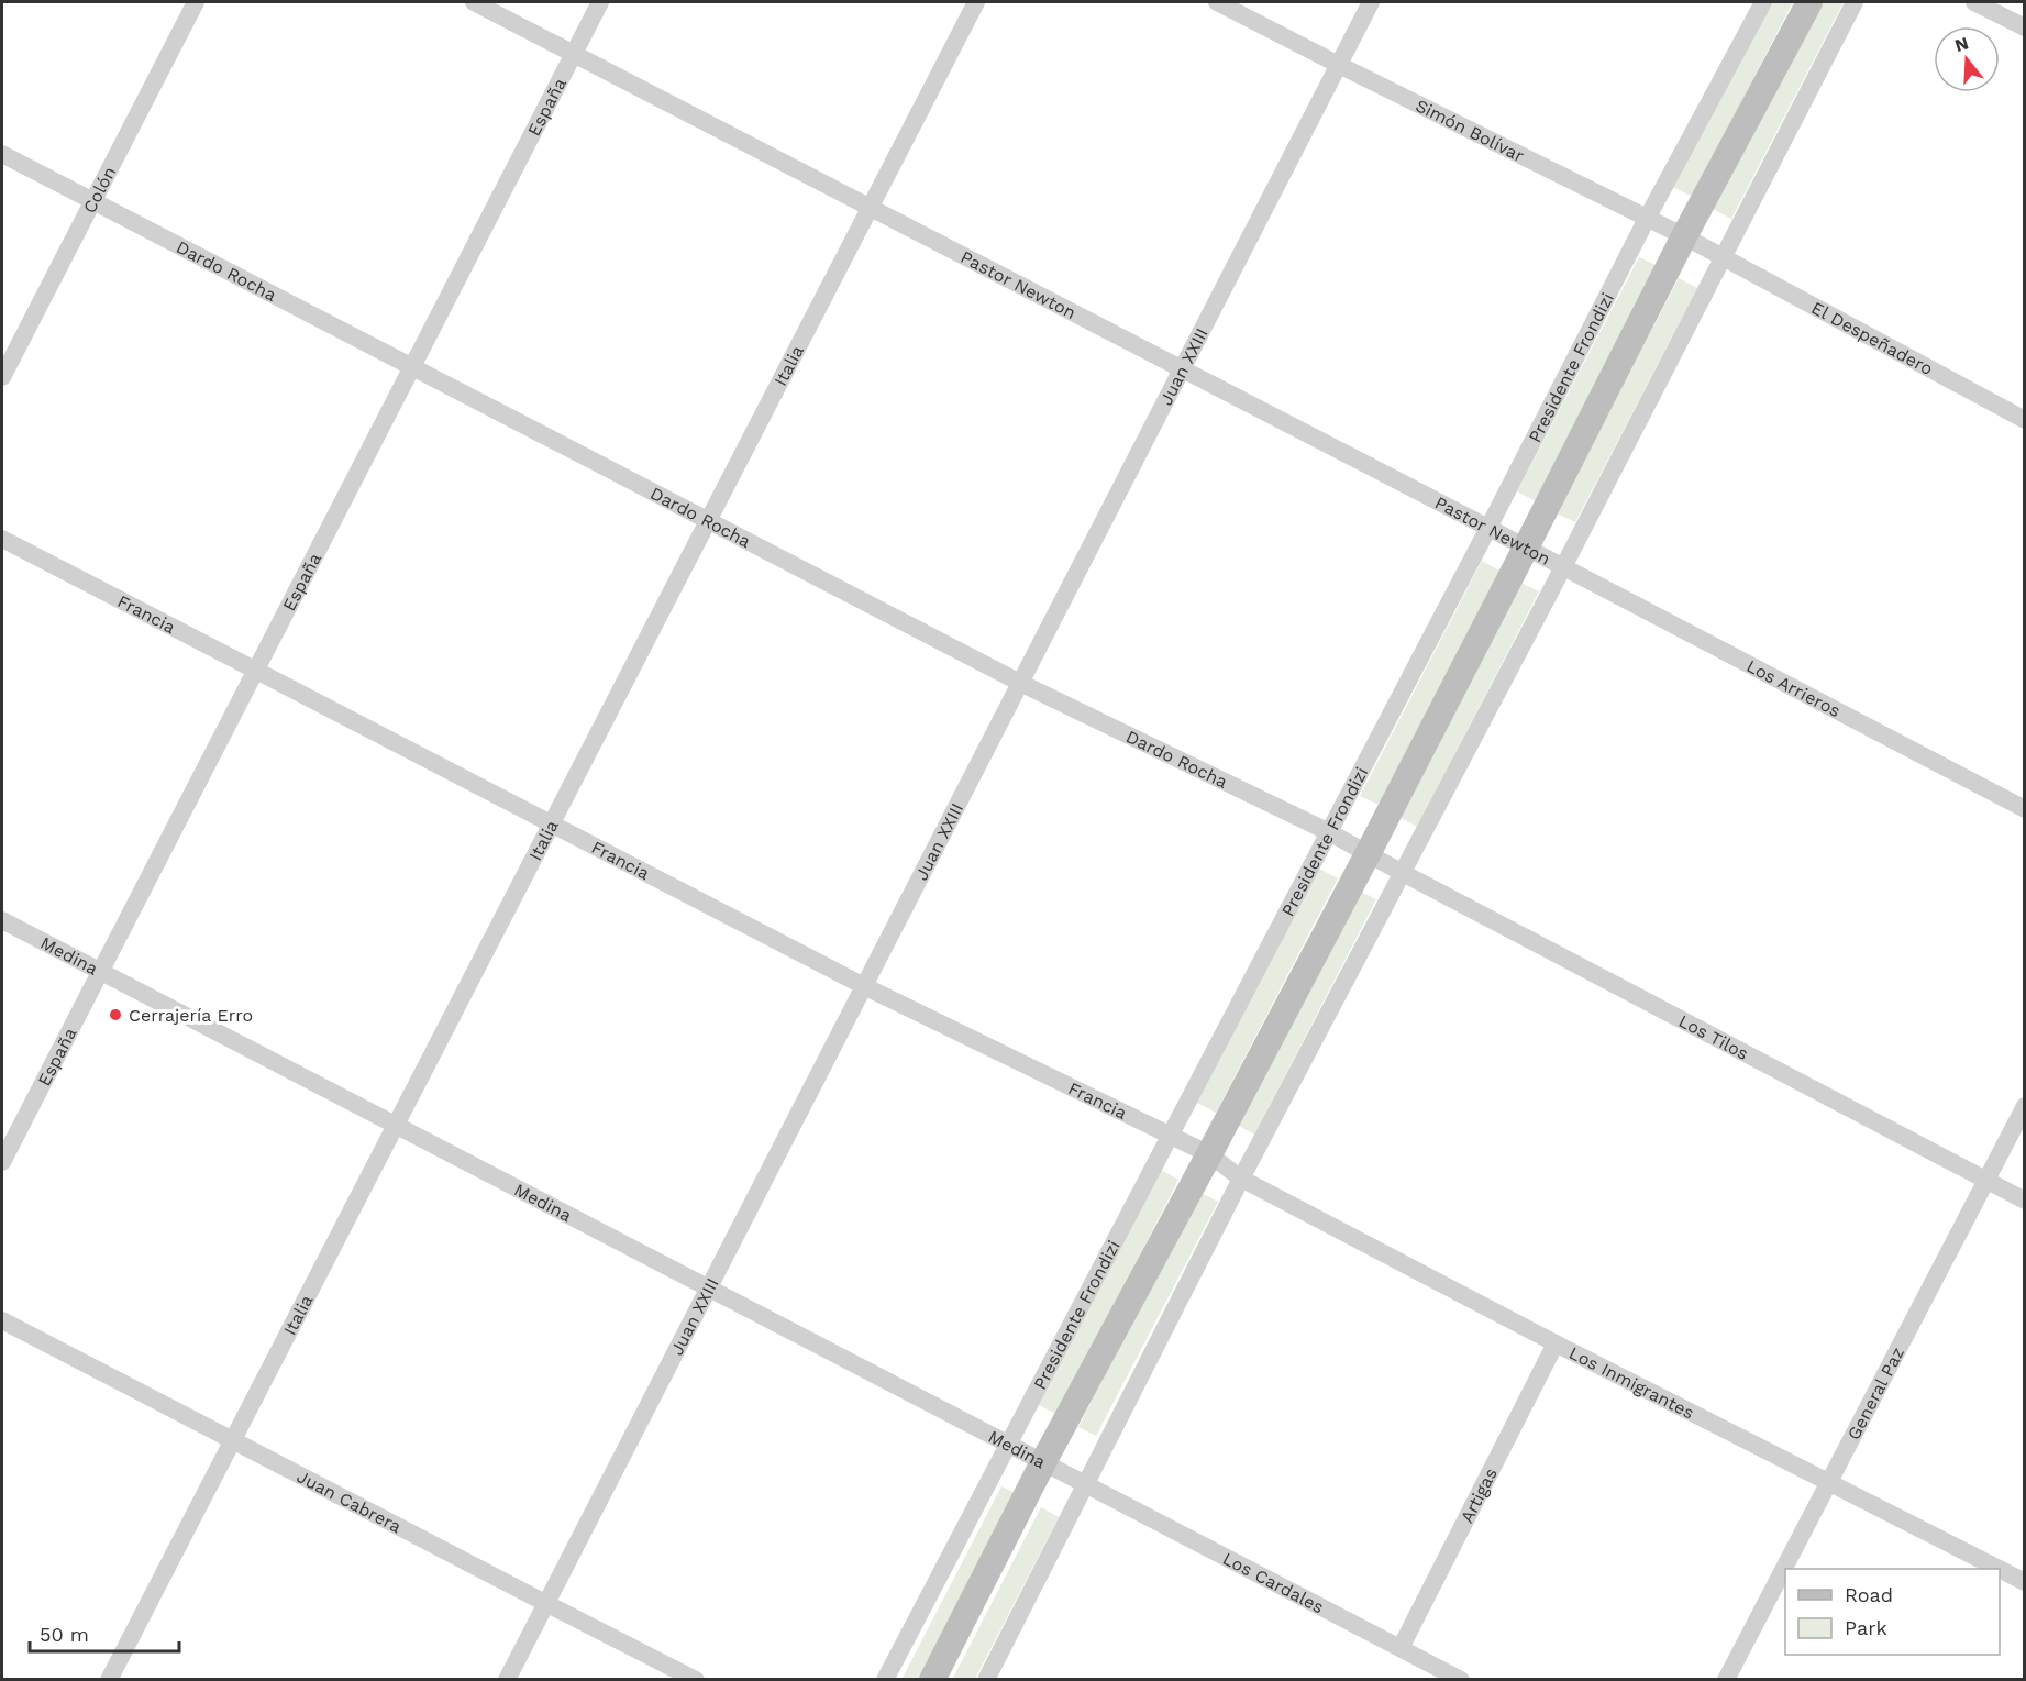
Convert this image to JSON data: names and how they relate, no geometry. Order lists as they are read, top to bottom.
{
  "streets": {
    "street": [
      "España",
      "Simón Bolívar",
      "Colón",
      "Dardo Rocha",
      "Pastor Newton",
      "El Despeñadero",
      "Juan XXIII",
      "Italia",
      "Presidente Frondizi",
      "Francia",
      "Los Arrieros",
      "Medina",
      "Los Tilos",
      "Los Inmigrantes",
      "General Paz",
      "Artigas",
      "Juan Cabrera",
      "Los Cardales"
    ]
  },
  "crossings": [
    ["España", "Dardo Rocha"],
    ["España", "Pastor Newton"],
    ["España", "Francia"],
    ["España", "Medina"],
    ["Simón Bolívar", "El Despeñadero"],
    ["Simón Bolívar", "Juan XXIII"],
    ["Simón Bolívar", "Presidente Frondizi"],
    ["Colón", "Dardo Rocha"],
    ["Dardo Rocha", "Juan XXIII"],
    ["Dardo Rocha", "Italia"],
    ["Dardo Rocha", "Presidente Frondizi"],
    ["Dardo Rocha", "Los Tilos"],
    ["Pastor Newton", "Juan XXIII"],
    ["Pastor Newton", "Italia"],
    ["Pastor Newton", "Presidente Frondizi"],
    ["Pastor Newton", "Los Arrieros"],
    ["Juan XXIII", "Francia"],
    ["Juan XXIII", "Medina"],
    ["Juan XXIII", "Juan Cabrera"],
    ["Italia", "Francia"],
    ["Italia", "Medina"],
    ["Italia", "Juan Cabrera"],
    ["Presidente Frondizi", "Francia"],
    ["Presidente Frondizi", "Medina"],
    ["Francia", "Los Inmigrantes"],
    ["Medina", "Los Cardales"],
    ["Los Tilos", "General Paz"],
    ["Los Inmigrantes", "General Paz"],
    ["Los Inmigrantes", "Artigas"],
    ["Artigas", "Los Cardales"]
  ],
  "places": ["Cerrajería Erro"],
  "legend": ["Road", "Park"],
  "scale_bar": "50 m",
  "north": "top"
}
